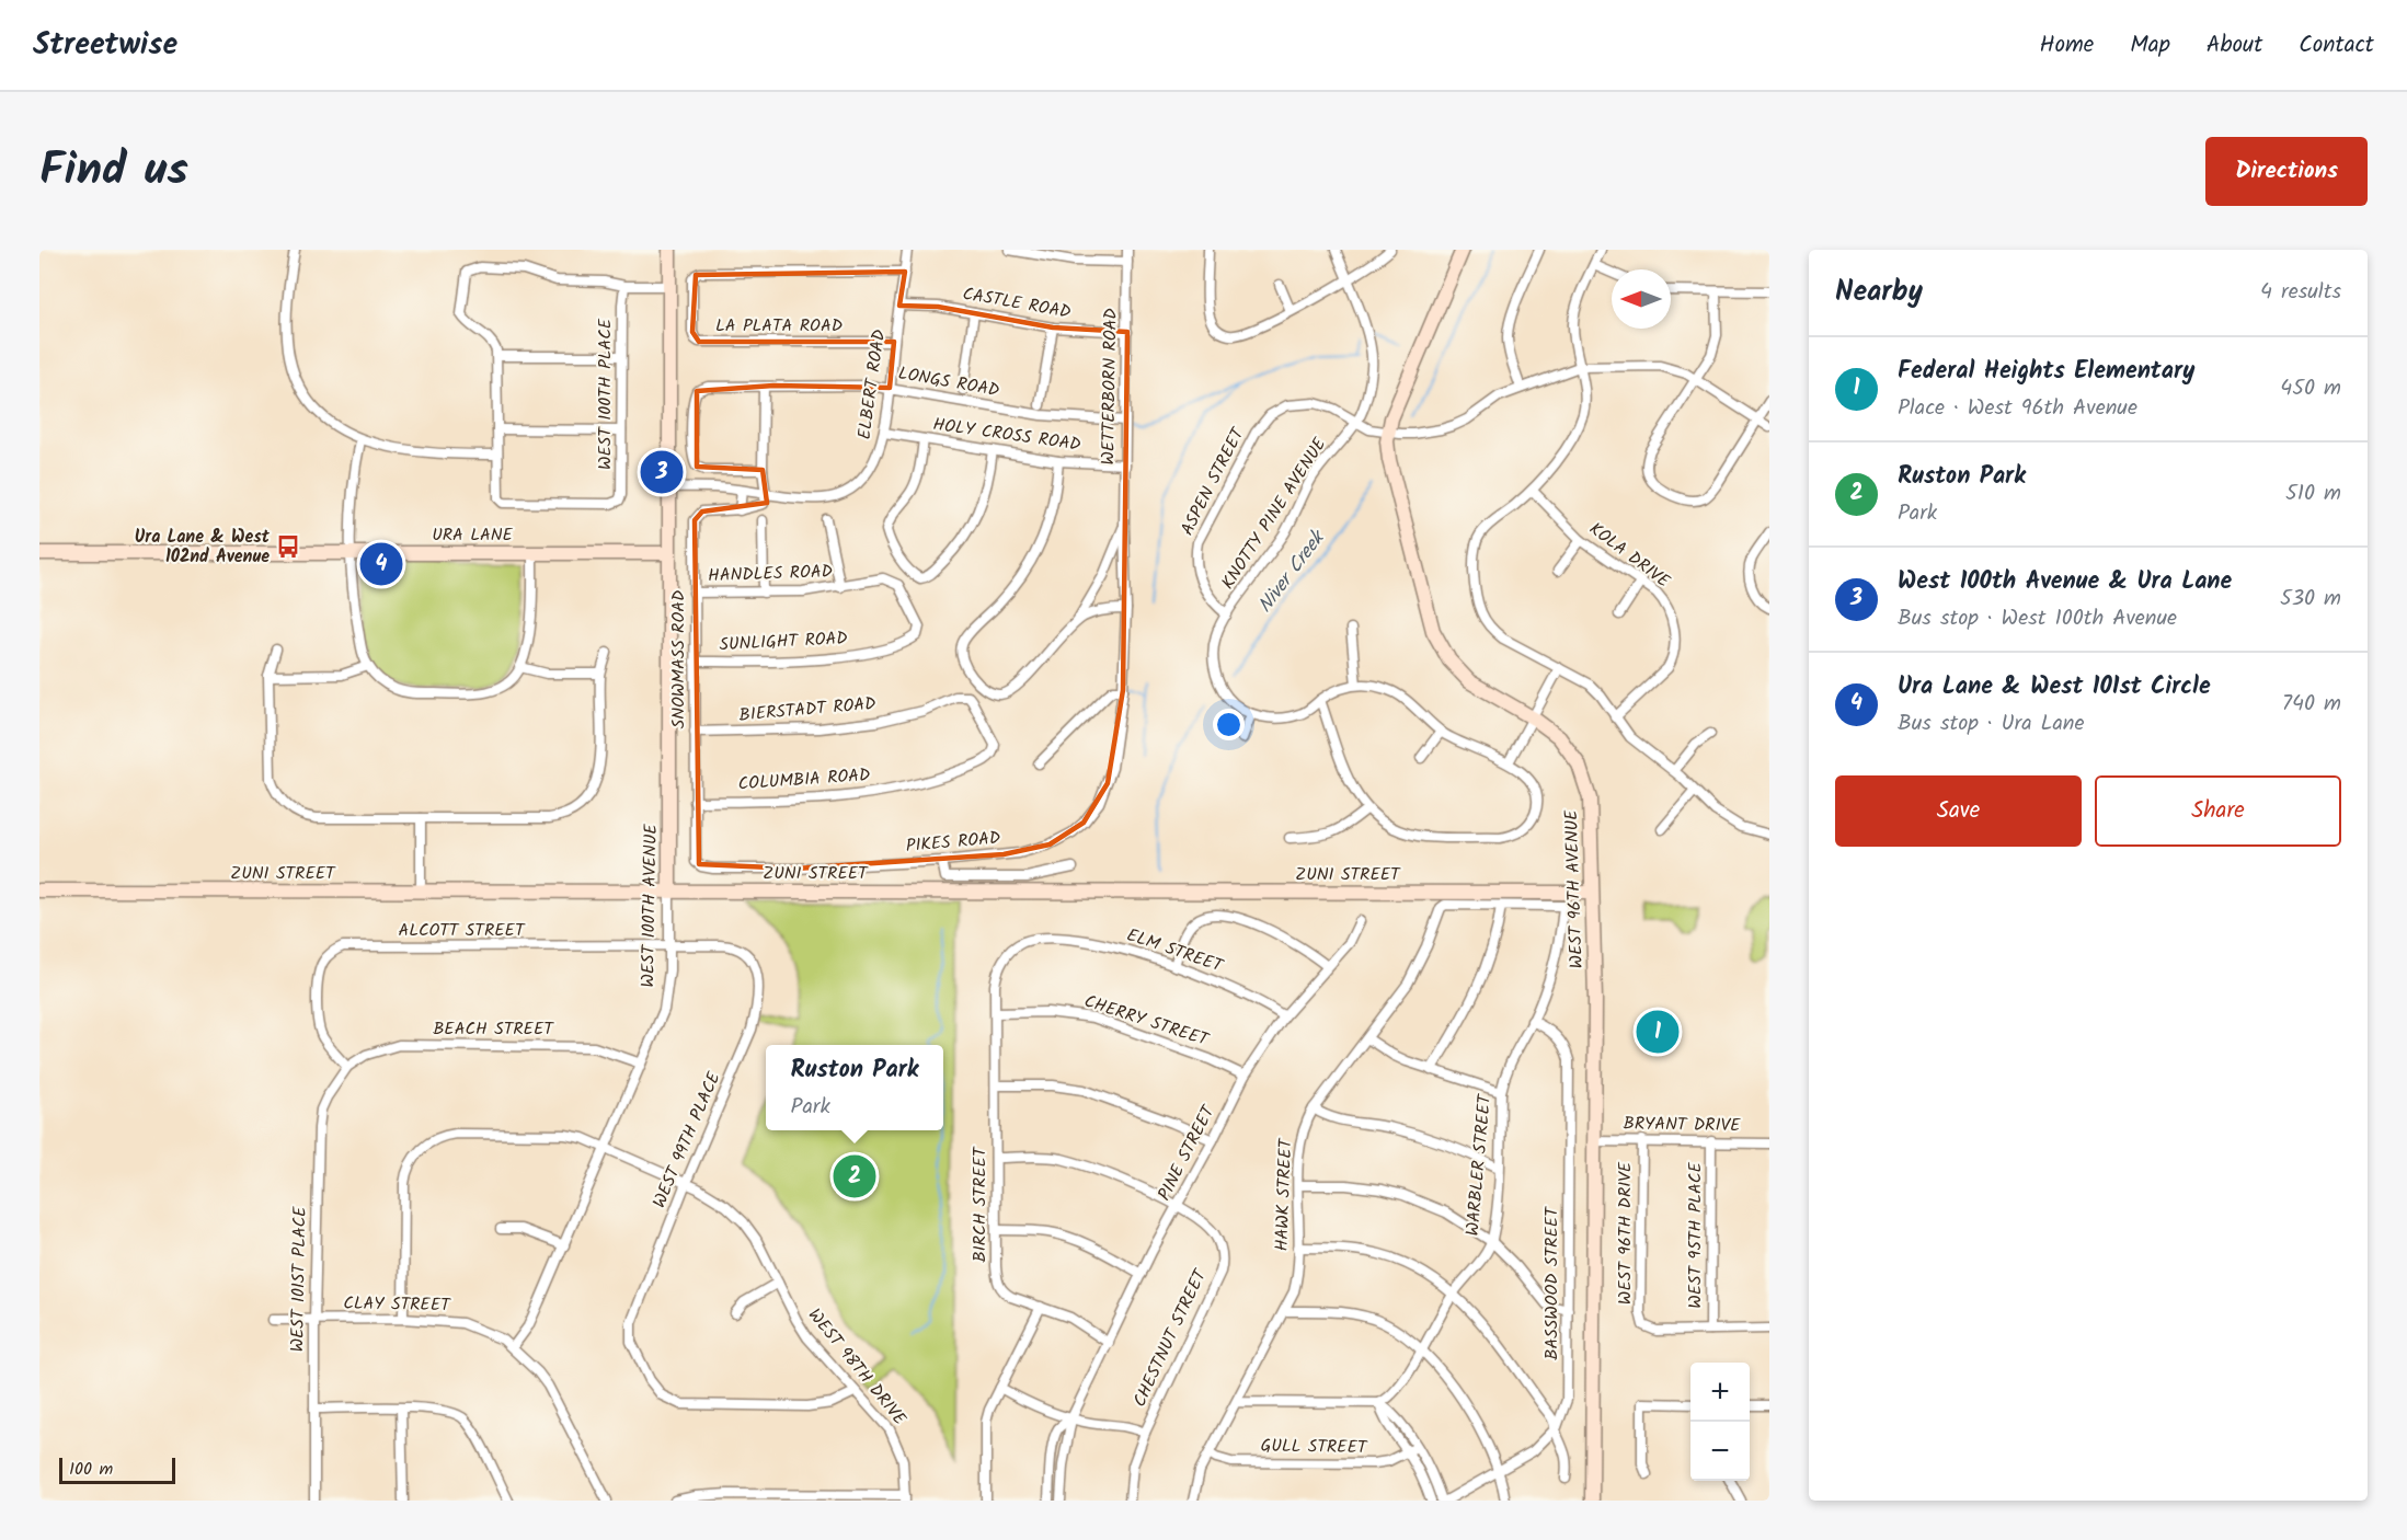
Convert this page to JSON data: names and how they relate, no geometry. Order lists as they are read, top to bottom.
{
  "streets": {
    "street": [
      "CASTLE ROAD",
      "LA PLATA ROAD",
      "LONGS ROAD",
      "ELBERT ROAD",
      "WETTERBORN ROAD",
      "WEST 100TH PLACE",
      "HOLY CROSS ROAD",
      "ASPEN STREET",
      "KNOTTY PINE AVENUE",
      "URA LANE",
      "KOLA DRIVE",
      "HANDLES ROAD",
      "SUNLIGHT ROAD",
      "SNOWMASS ROAD",
      "BIERSTADT ROAD",
      "COLUMBIA ROAD",
      "PIKES ROAD",
      "ZUNI STREET",
      "WEST 96TH AVENUE",
      "WEST 100TH AVENUE",
      "ALCOTT STREET",
      "ELM STREET",
      "CHERRY STREET",
      "BEACH STREET",
      "BRYANT DRIVE",
      "WEST 99TH PLACE",
      "PINE STREET",
      "WARBLER STREET",
      "HAWK STREET",
      "BIRCH STREET",
      "WEST 96TH DRIVE",
      "WEST 95TH PLACE",
      "WEST 101ST PLACE",
      "BASSWOOD STREET",
      "CLAY STREET",
      "CHESTNUT STREET",
      "WEST 98TH DRIVE",
      "GULL STREET"
    ]
  },
  "crossings": [
    ["CASTLE ROAD", "ELBERT ROAD"],
    ["CASTLE ROAD", "WETTERBORN ROAD"],
    ["LA PLATA ROAD", "ELBERT ROAD"],
    ["LONGS ROAD", "ELBERT ROAD"],
    ["LONGS ROAD", "WETTERBORN ROAD"],
    ["ELBERT ROAD", "HOLY CROSS ROAD"],
    ["ELBERT ROAD", "WEST 100TH AVENUE"],
    ["WETTERBORN ROAD", "HOLY CROSS ROAD"],
    ["WETTERBORN ROAD", "PIKES ROAD"],
    ["ASPEN STREET", "KNOTTY PINE AVENUE"],
    ["ASPEN STREET", "WEST 96TH AVENUE"],
    ["URA LANE", "WEST 100TH AVENUE"],
    ["HANDLES ROAD", "SUNLIGHT ROAD"],
    ["HANDLES ROAD", "SNOWMASS ROAD"],
    ["SUNLIGHT ROAD", "SNOWMASS ROAD"],
    ["SNOWMASS ROAD", "BIERSTADT ROAD"],
    ["SNOWMASS ROAD", "COLUMBIA ROAD"],
    ["SNOWMASS ROAD", "PIKES ROAD"],
    ["BIERSTADT ROAD", "COLUMBIA ROAD"],
    ["ZUNI STREET", "WEST 96TH AVENUE"],
    ["ZUNI STREET", "WEST 100TH AVENUE"],
    ["WEST 96TH AVENUE", "BRYANT DRIVE"],
    ["WEST 100TH AVENUE", "ALCOTT STREET"],
    ["WEST 100TH AVENUE", "BEACH STREET"],
    ["WEST 100TH AVENUE", "CLAY STREET"],
    ["WEST 100TH AVENUE", "WEST 98TH DRIVE"],
    ["ALCOTT STREET", "BEACH STREET"],
    ["ALCOTT STREET", "WEST 99TH PLACE"],
    ["ALCOTT STREET", "WEST 101ST PLACE"],
    ["ELM STREET", "PINE STREET"],
    ["ELM STREET", "BIRCH STREET"],
    ["CHERRY STREET", "PINE STREET"],
    ["CHERRY STREET", "BIRCH STREET"],
    ["BEACH STREET", "WEST 101ST PLACE"],
    ["BRYANT DRIVE", "WEST 96TH DRIVE"],
    ["BRYANT DRIVE", "WEST 95TH PLACE"],
    ["WEST 99TH PLACE", "WEST 98TH DRIVE"],
    ["PINE STREET", "CHESTNUT STREET"],
    ["WARBLER STREET", "HAWK STREET"],
    ["WARBLER STREET", "BASSWOOD STREET"],
    ["HAWK STREET", "GULL STREET"],
    ["BIRCH STREET", "CHESTNUT STREET"],
    ["WEST 96TH DRIVE", "WEST 95TH PLACE"],
    ["WEST 101ST PLACE", "CLAY STREET"],
    ["CLAY STREET", "WEST 98TH DRIVE"]
  ],
  "water": ["Niver Creek"],
  "places": {
    "bus stop": ["Ura Lane & West 102nd Avenue"]
  },
  "scale_bar": "100 m",
  "north": "left",
  "page": {
    "header": "Streetwise",
    "nav": [
      "Home",
      "Map",
      "About",
      "Contact"
    ],
    "title": "Find us",
    "buttons": [
      "Directions",
      ["Save", "Share"]
    ],
    "heading": ["Nearby", "4 results"],
    "list": [
      {
        "mark": "1",
        "name": "Federal Heights Elementary",
        "note": "Place · West 96th Avenue",
        "value": "450 m"
      },
      {
        "mark": "2",
        "name": "Ruston Park",
        "note": "Park",
        "value": "510 m"
      },
      {
        "mark": "3",
        "name": "West 100th Avenue & Ura Lane",
        "note": "Bus stop · West 100th Avenue",
        "value": "530 m"
      },
      {
        "mark": "4",
        "name": "Ura Lane & West 101st Circle",
        "note": "Bus stop · Ura Lane",
        "value": "740 m"
      }
    ],
    "pins": [
      "3",
      "4",
      "1",
      "2"
    ],
    "popup": ["Ruston Park", "Park"],
    "map_buttons": ["+", "−"],
    "scale": "100 m"
  }
}
